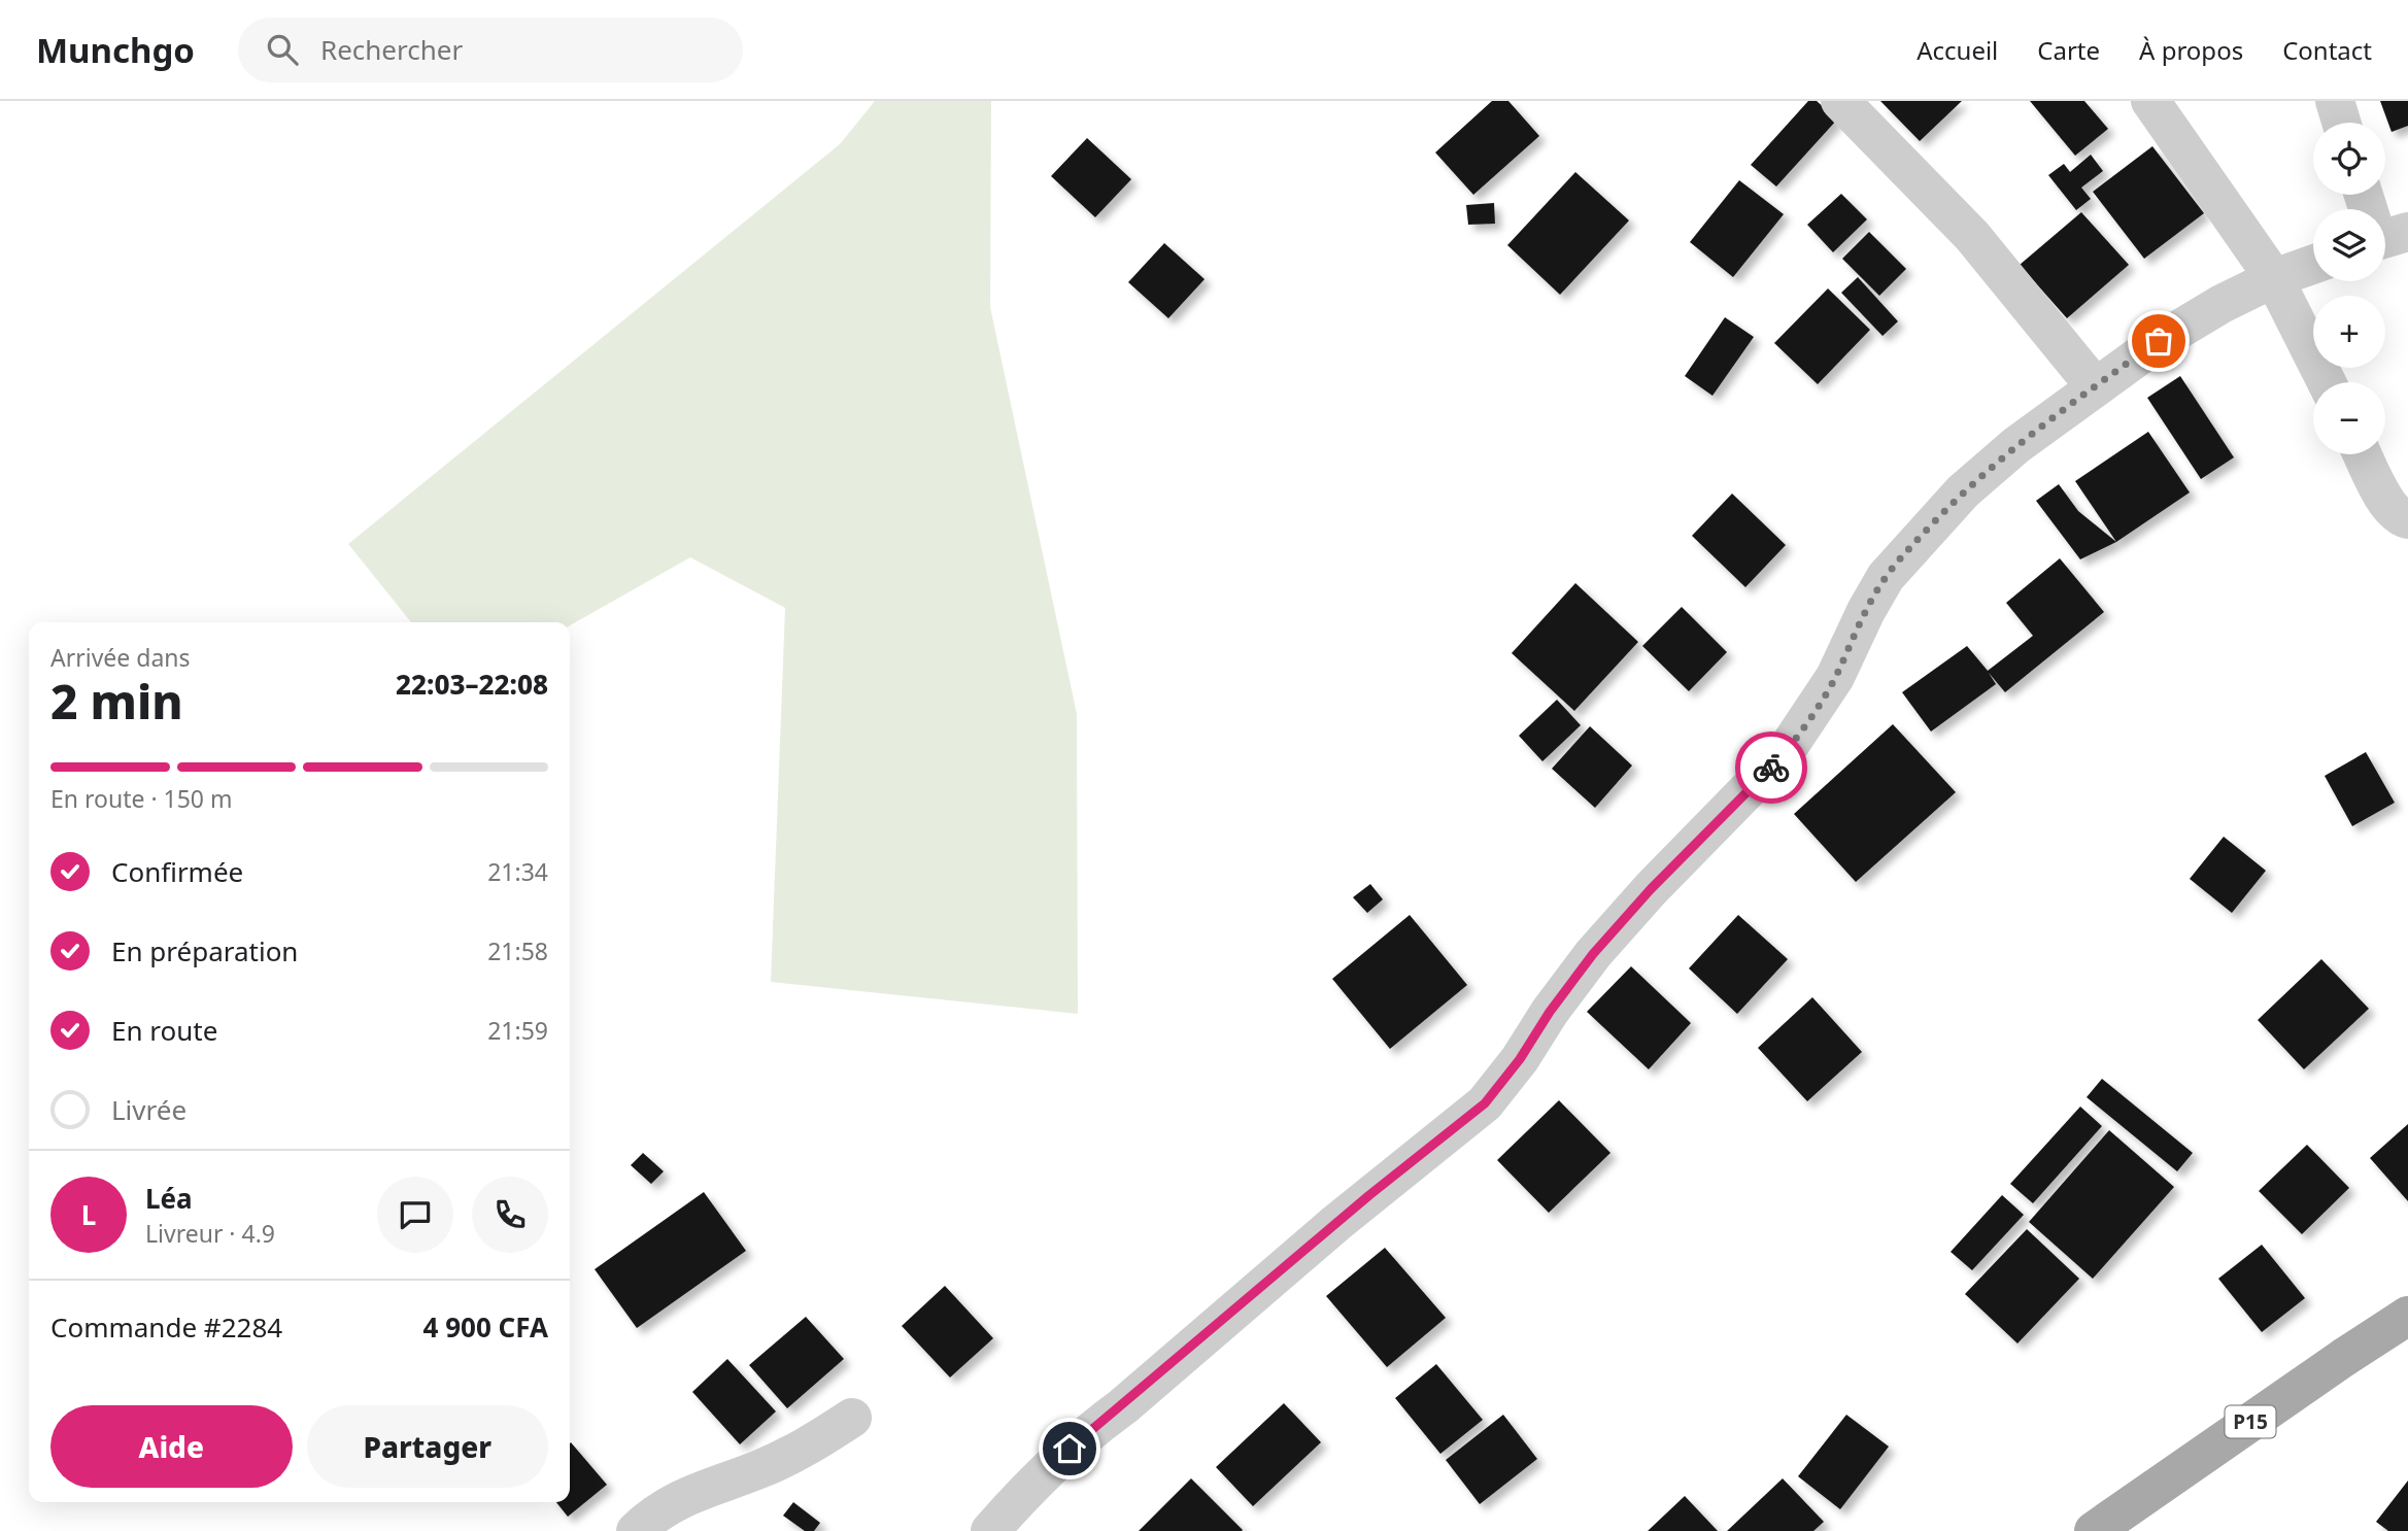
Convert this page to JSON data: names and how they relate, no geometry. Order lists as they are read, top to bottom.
{
  "streets": {
    "main road": ["P15"]
  },
  "page": {
    "header": "Munchgo",
    "search": "Rechercher",
    "nav": [
      "Accueil",
      "Carte",
      "À propos",
      "Contact"
    ],
    "map_buttons": ["+", "−"],
    "heading": ["2 min", "Arrivée dans", "22:03–22:08"],
    "panel": [
      "Léa",
      "Livreur · 4.9",
      "Commande #2284",
      "4 900 CFA"
    ],
    "bar": "En route · 150 m",
    "list": [
      ["Confirmée", "21:34"],
      ["En préparation", "21:58"],
      ["En route", "21:59"],
      "Livrée"
    ],
    "round": "L",
    "buttons": ["Aide", "Partager"]
  }
}
